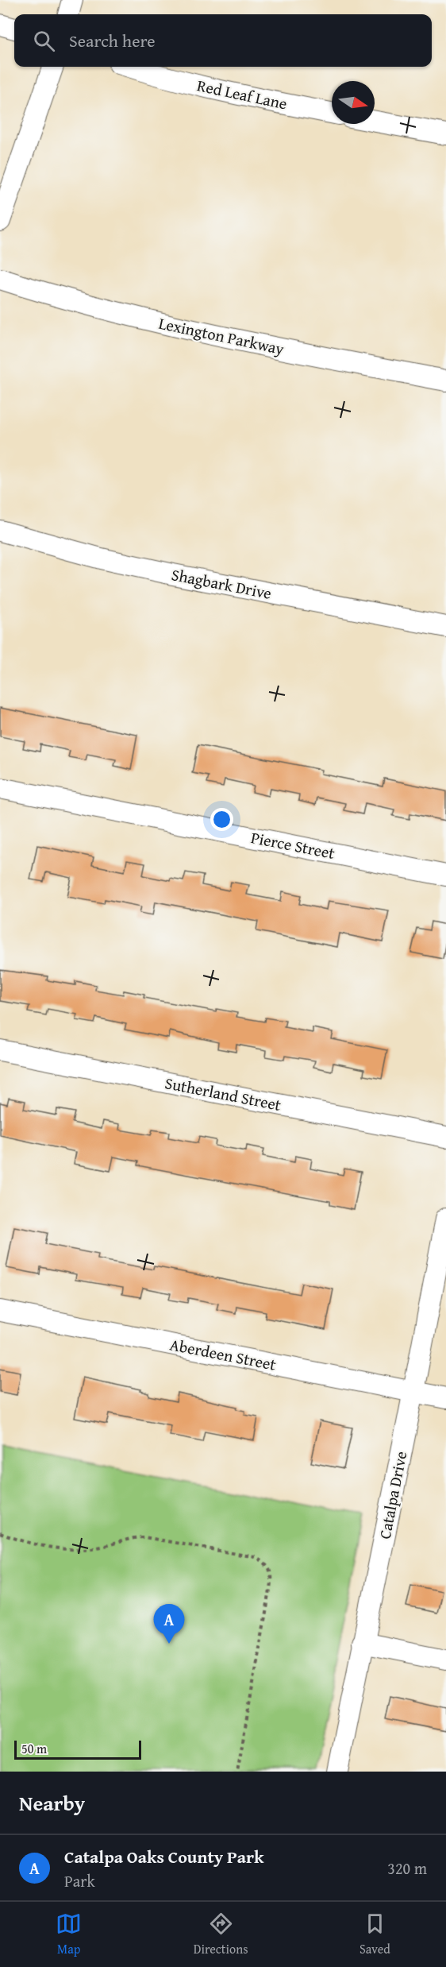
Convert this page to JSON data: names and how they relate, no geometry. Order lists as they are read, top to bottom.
{
  "streets": {
    "street": [
      "Red Leaf Lane",
      "Lexington Parkway",
      "Shagbark Drive",
      "Pierce Street",
      "Sutherland Street",
      "Aberdeen Street",
      "Catalpa Drive"
    ]
  },
  "crossings": [
    ["Aberdeen Street", "Catalpa Drive"]
  ],
  "scale_bar": "50 m",
  "north": "right",
  "page": {
    "search": "Search here",
    "pins": "A",
    "scale": "50 m",
    "heading": "Nearby",
    "list": [
      {
        "mark": "A",
        "name": "Catalpa Oaks County Park",
        "note": "Park",
        "value": "320 m"
      }
    ],
    "nav": ["Map", "Directions", "Saved"]
  }
}
